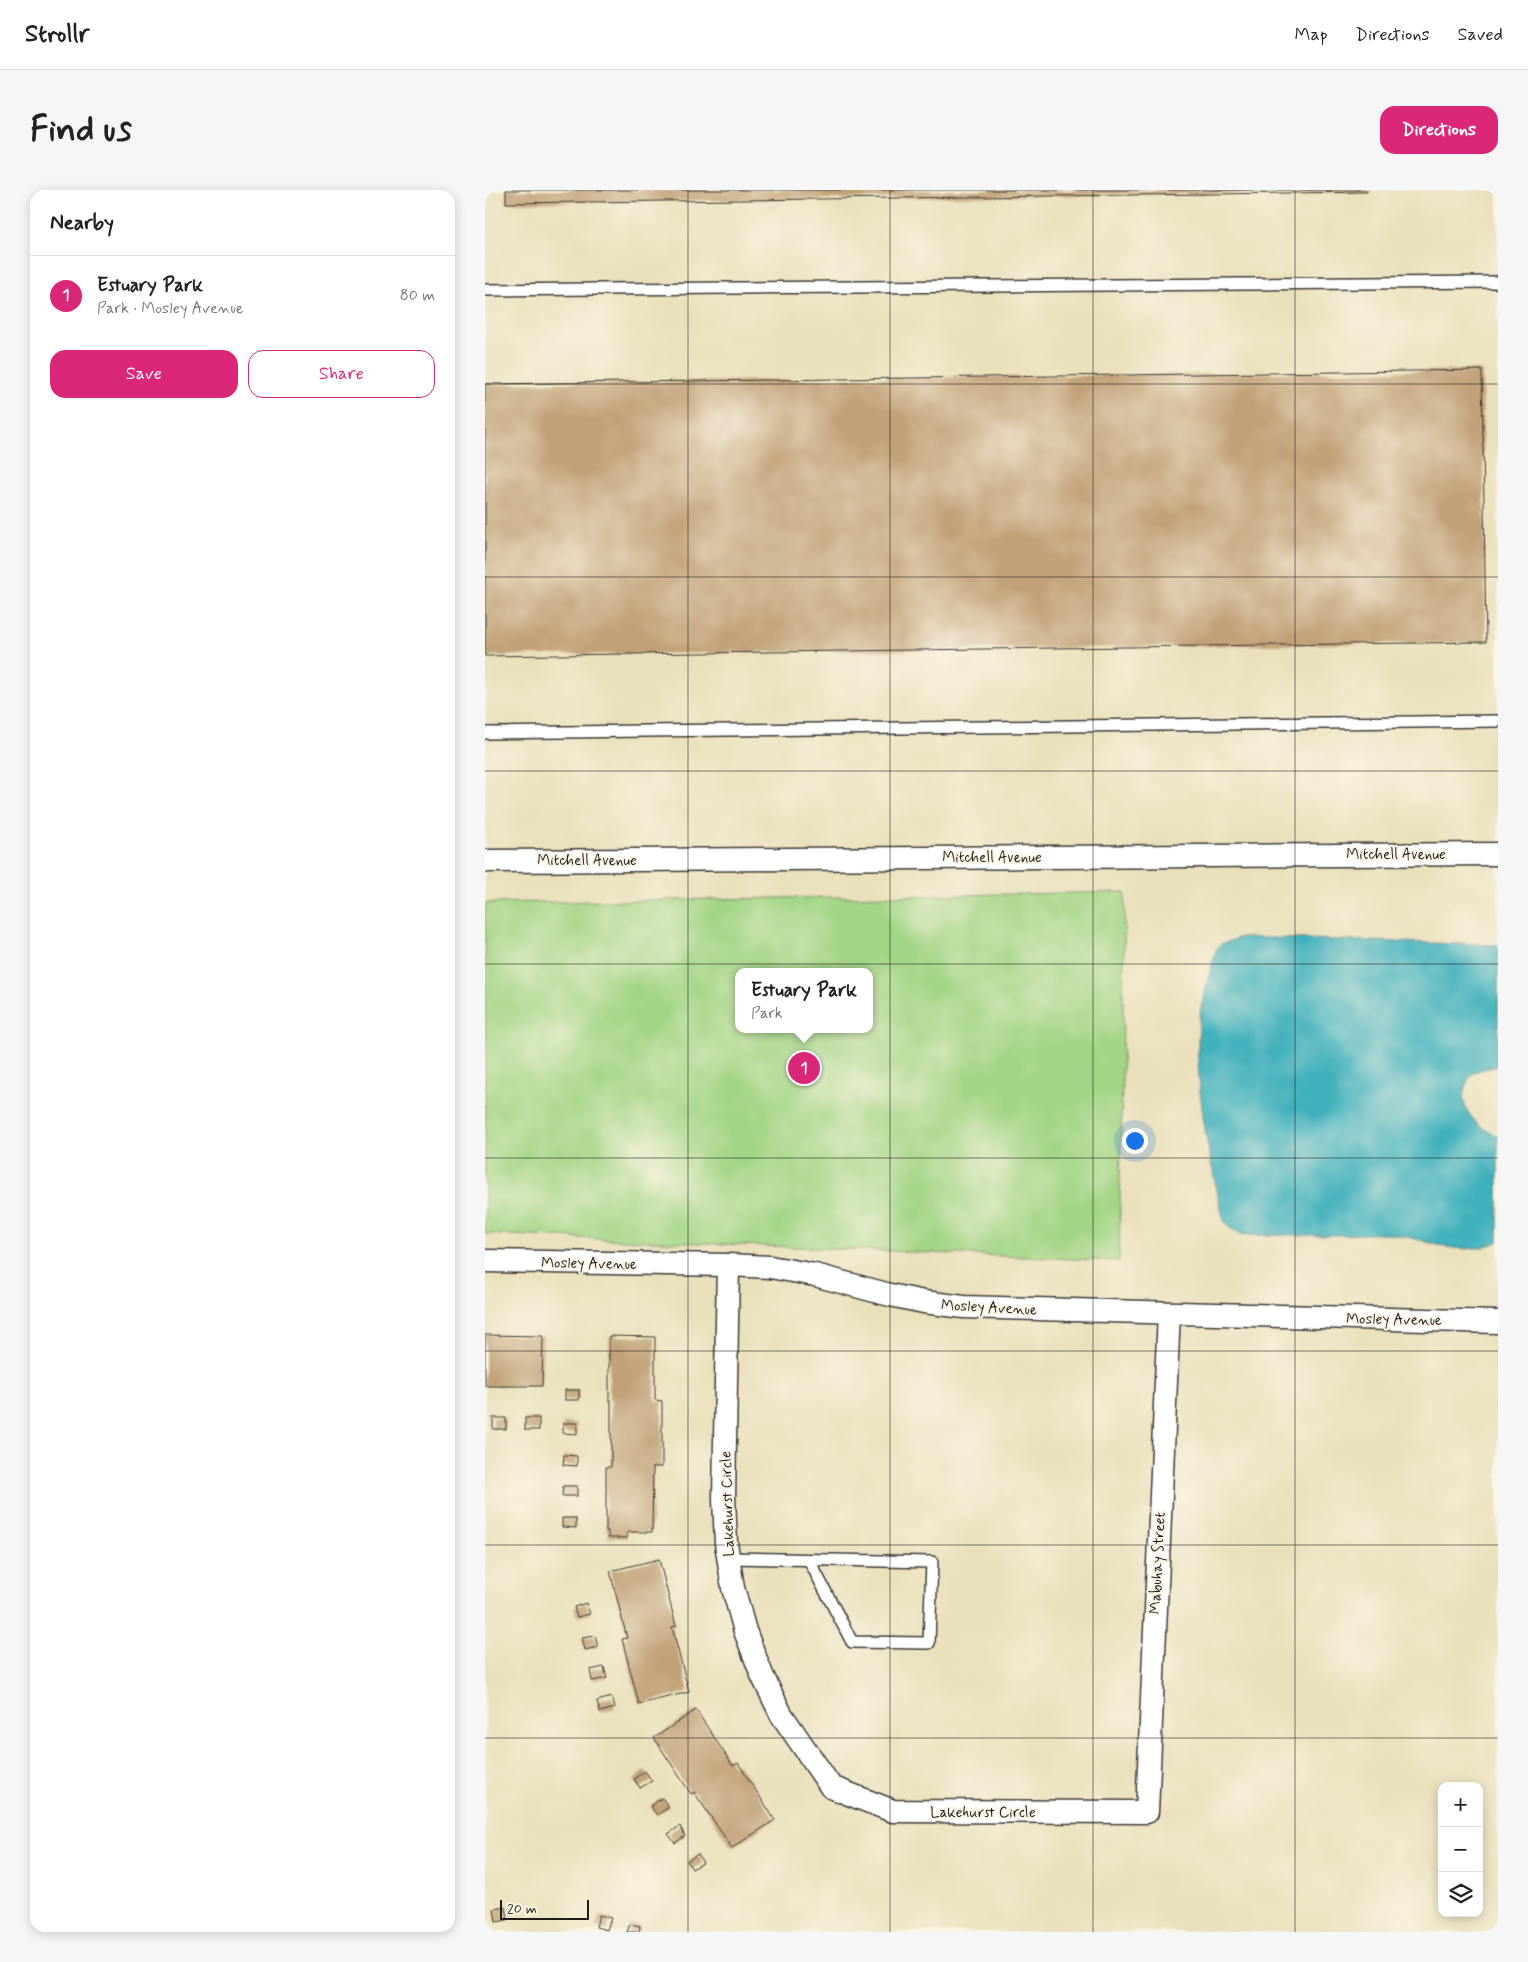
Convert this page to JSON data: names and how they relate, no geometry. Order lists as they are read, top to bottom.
{
  "streets": {
    "street": [
      "Mitchell Avenue",
      "Mosley Avenue",
      "Lakehurst Circle",
      "Mabuhay Street"
    ]
  },
  "crossings": [
    ["Mosley Avenue", "Lakehurst Circle"],
    ["Mosley Avenue", "Mabuhay Street"],
    ["Lakehurst Circle", "Mabuhay Street"]
  ],
  "scale_bar": "20 m",
  "page": {
    "header": "Strollr",
    "nav": ["Map", "Directions", "Saved"],
    "buttons": [
      "Directions",
      ["Save", "Share"]
    ],
    "title": "Find us",
    "heading": "Nearby",
    "list": [
      {
        "mark": "1",
        "name": "Estuary Park",
        "note": "Park · Mosley Avenue",
        "value": "80 m"
      }
    ],
    "popup": ["Estuary Park", "Park"],
    "pins": "1",
    "map_buttons": ["+", "−"],
    "scale": "20 m"
  }
}
